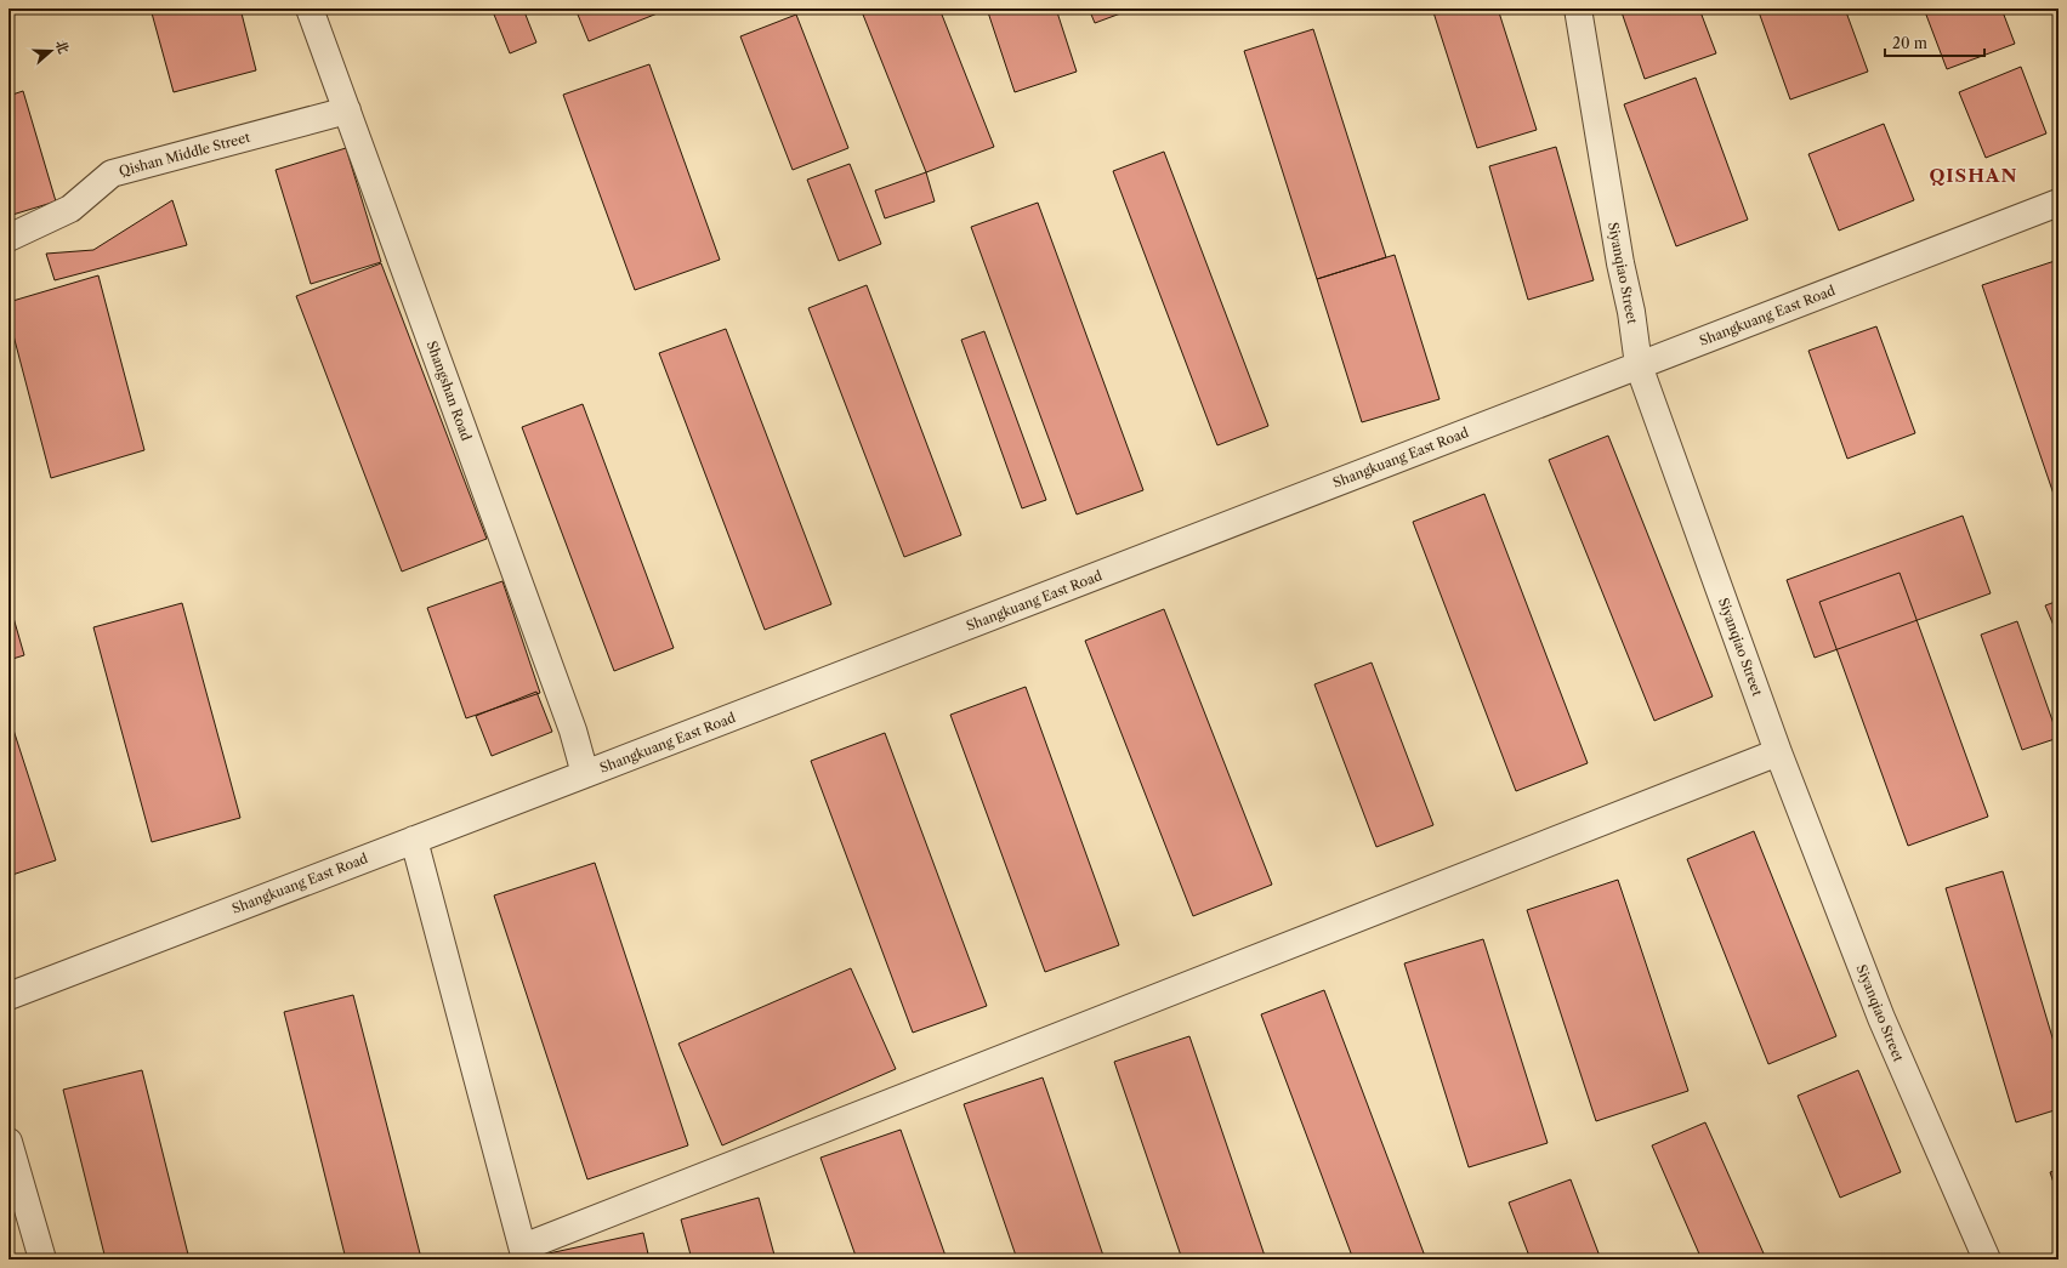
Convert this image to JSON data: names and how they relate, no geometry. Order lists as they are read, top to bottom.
{
  "streets": {
    "street": [
      "Qishan Middle Street",
      "Siyanqiao Street",
      "Shangkuang East Road",
      "Shangshan Road"
    ]
  },
  "crossings": [
    ["Qishan Middle Street", "Shangshan Road"],
    ["Siyanqiao Street", "Shangkuang East Road"],
    ["Shangkuang East Road", "Shangshan Road"]
  ],
  "districts": ["QISHAN"],
  "scale_bar": "20 m",
  "north": "right"
}
